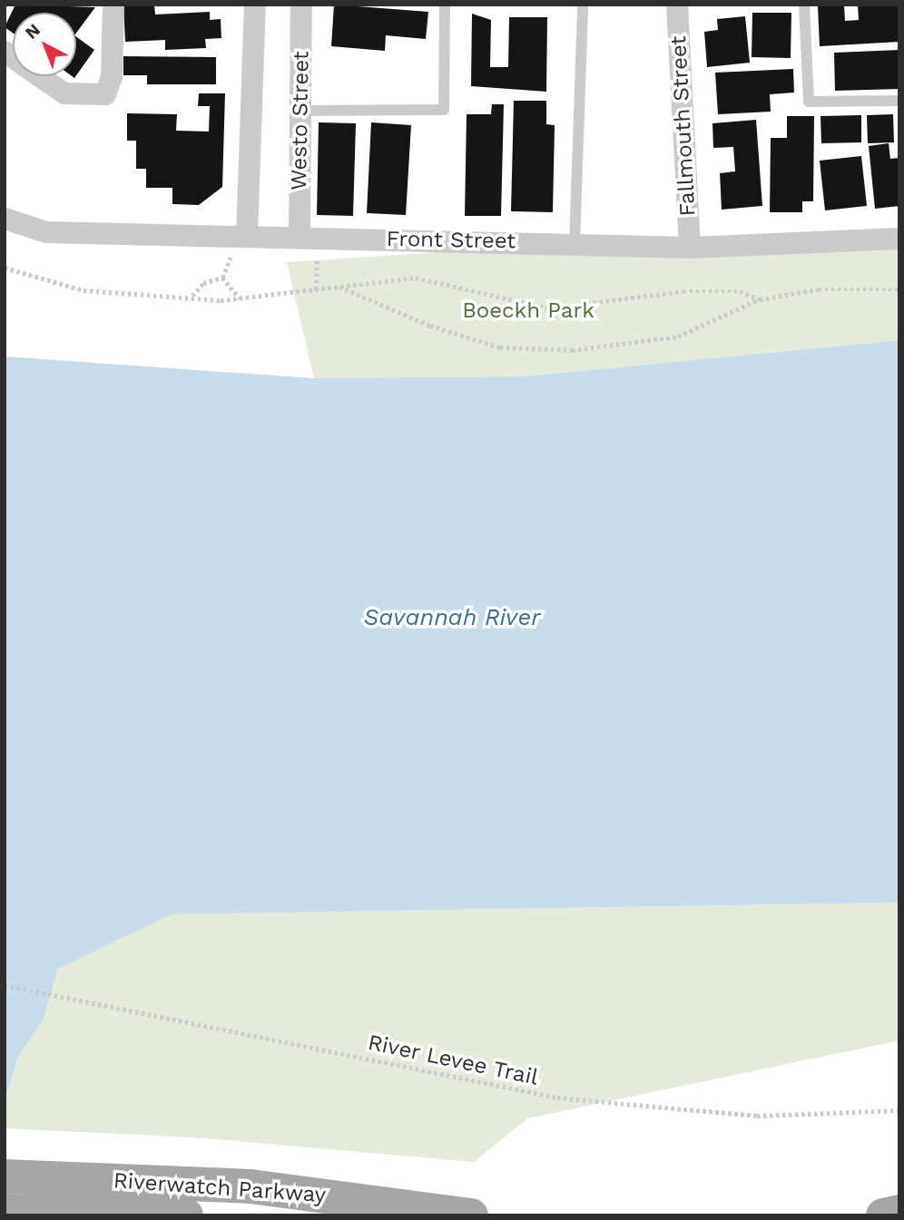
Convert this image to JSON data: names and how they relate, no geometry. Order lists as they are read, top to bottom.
{
  "streets": {
    "main road": ["Riverwatch Parkway"],
    "street": ["Westo Street", "Fallmouth Street", "Front Street"],
    "path": ["River Levee Trail"]
  },
  "crossings": [
    ["Westo Street", "Front Street"],
    ["Fallmouth Street", "Front Street"]
  ],
  "water": ["Savannah River"],
  "parks": ["Boeckh Park"],
  "north": "top left"
}
